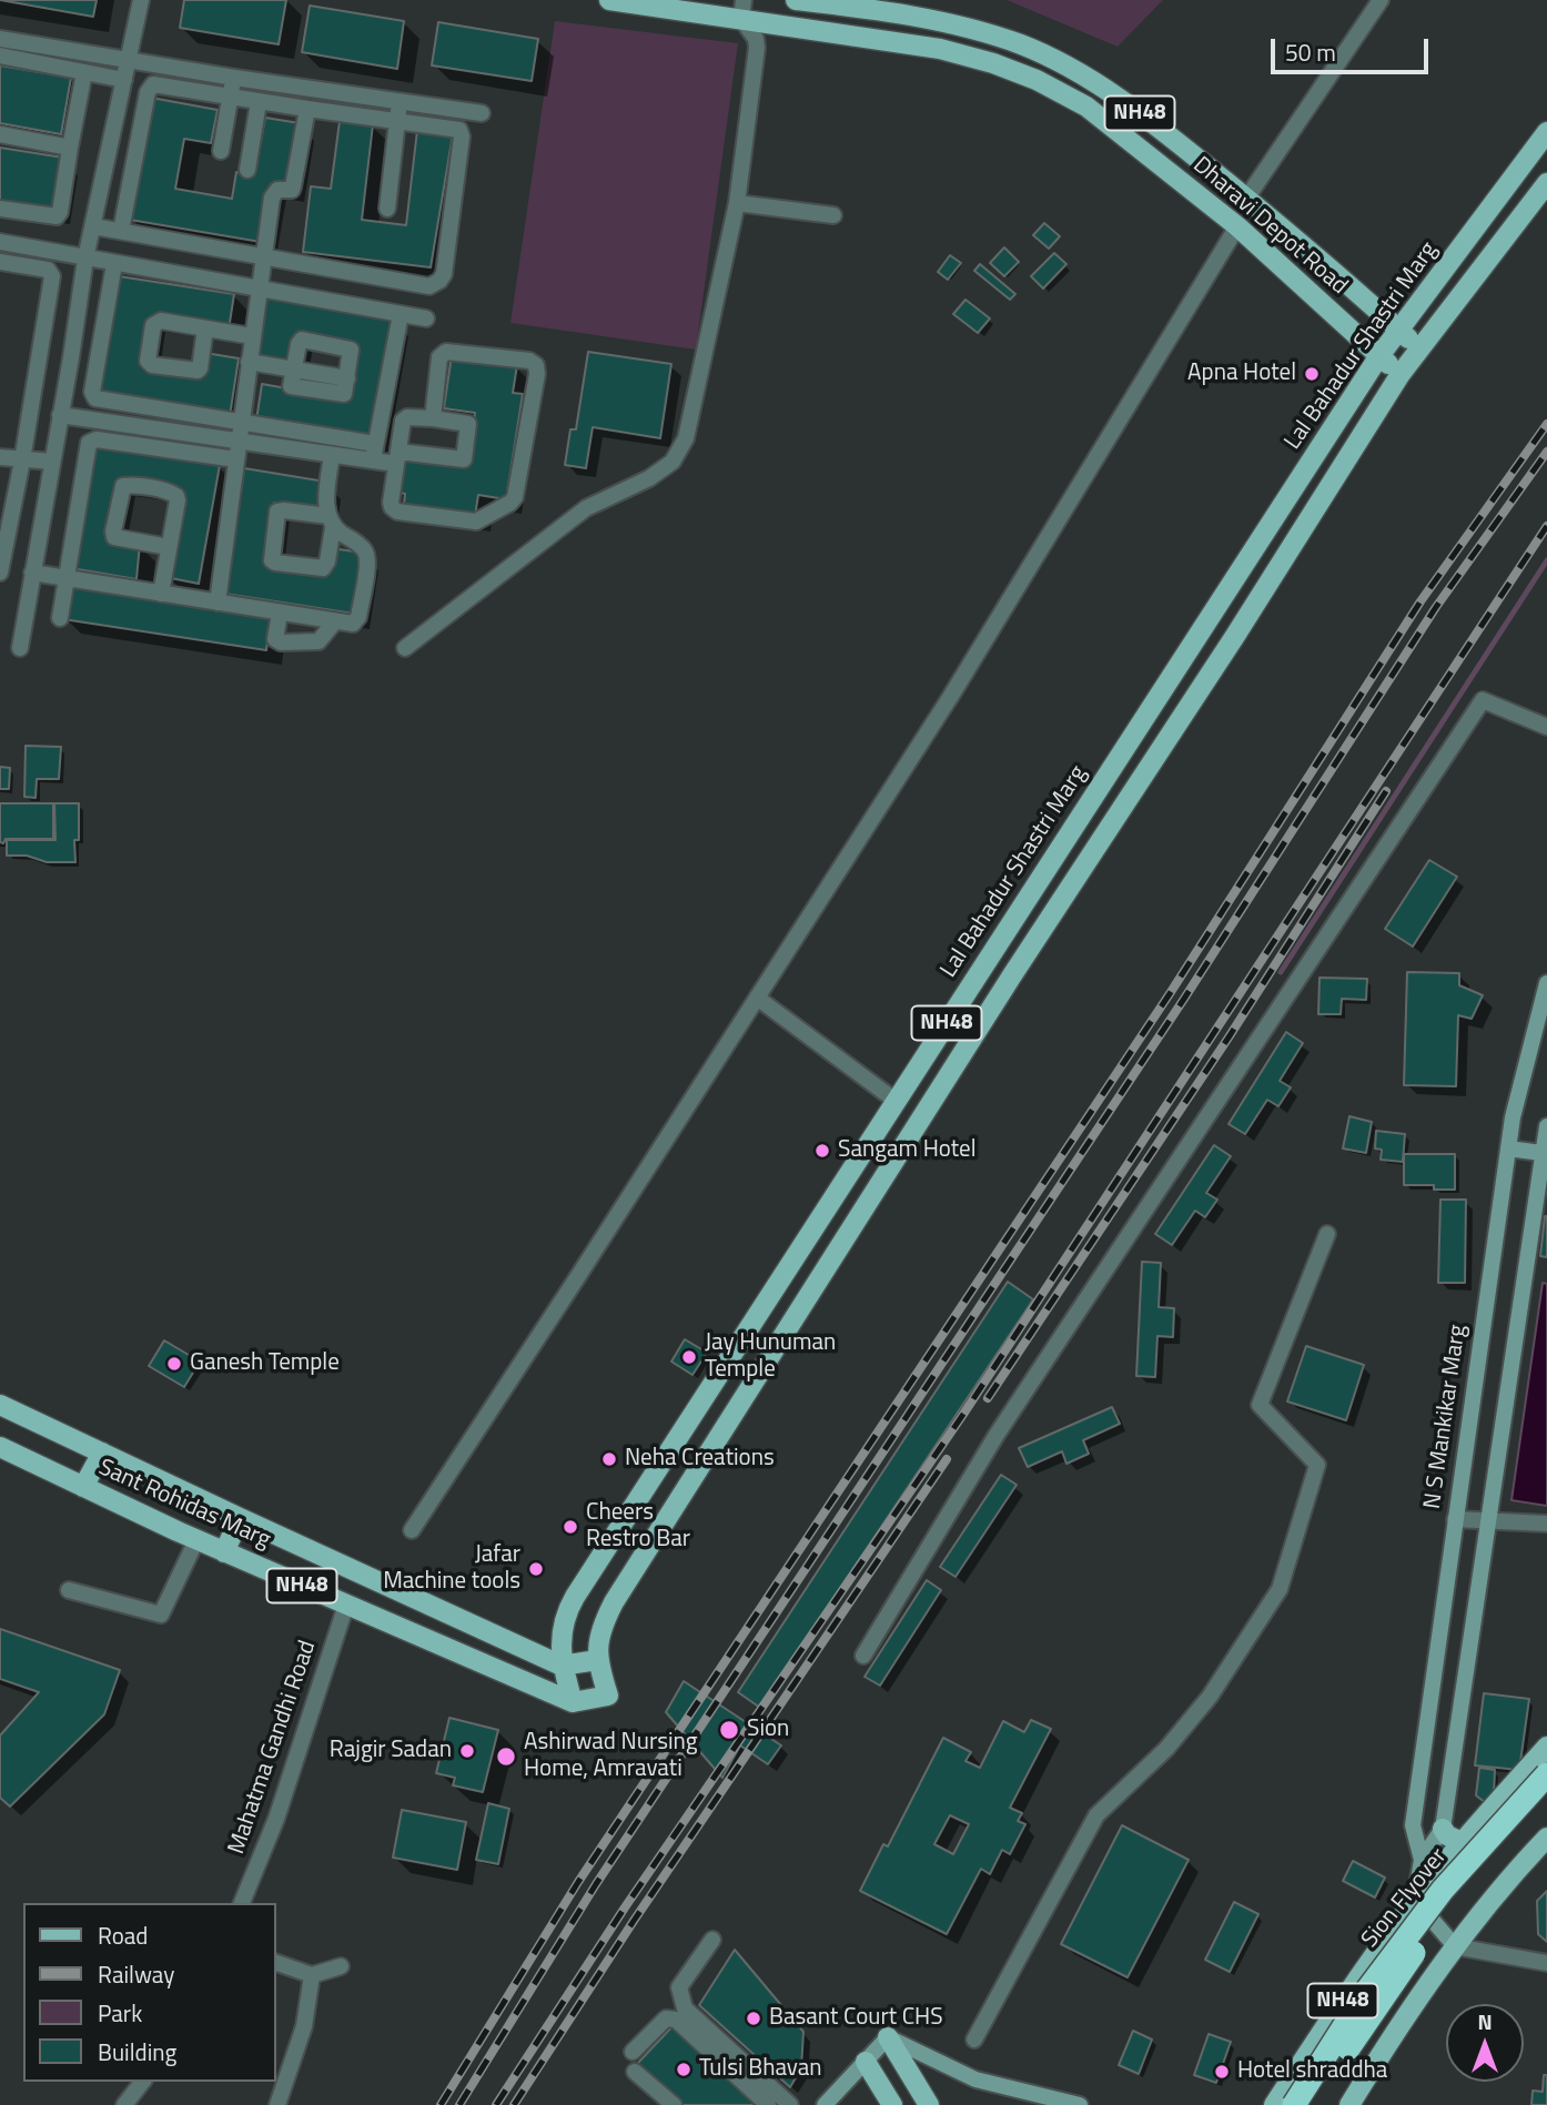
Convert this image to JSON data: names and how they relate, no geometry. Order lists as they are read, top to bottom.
{
  "streets": {
    "highway": ["Sion Flyover"],
    "main road": [
      "NH48",
      "Dharavi Depot Road",
      "Lal Bahadur Shastri Marg",
      "N S Mankikar Marg",
      "Sant Rohidas Marg"
    ],
    "street": ["Mahatma Gandhi Road"]
  },
  "crossings": [
    ["NH48", "Lal Bahadur Shastri Marg"],
    ["NH48", "N S Mankikar Marg"],
    ["Dharavi Depot Road", "Lal Bahadur Shastri Marg"],
    ["Lal Bahadur Shastri Marg", "Sant Rohidas Marg"],
    ["Sant Rohidas Marg", "Mahatma Gandhi Road"]
  ],
  "places": [
    "Apna Hotel",
    "Sangam Hotel",
    "Jay Hunuman Temple",
    "Ganesh Temple",
    "Neha Creations",
    "Cheers Restro Bar",
    "Jafar Machine tools",
    "Sion",
    "Rajgir Sadan",
    "Ashirwad Nursing Home, Amravati",
    "Basant Court CHS",
    "Tulsi Bhavan",
    "Hotel shraddha"
  ],
  "legend": [
    "Road",
    "Railway",
    "Park",
    "Building"
  ],
  "scale_bar": "50 m",
  "north": "top"
}
